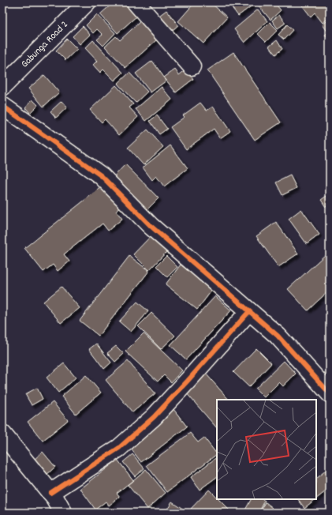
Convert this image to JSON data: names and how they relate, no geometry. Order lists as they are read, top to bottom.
{
  "streets": {
    "street": ["Gabunga Road 2"]
  }
}
